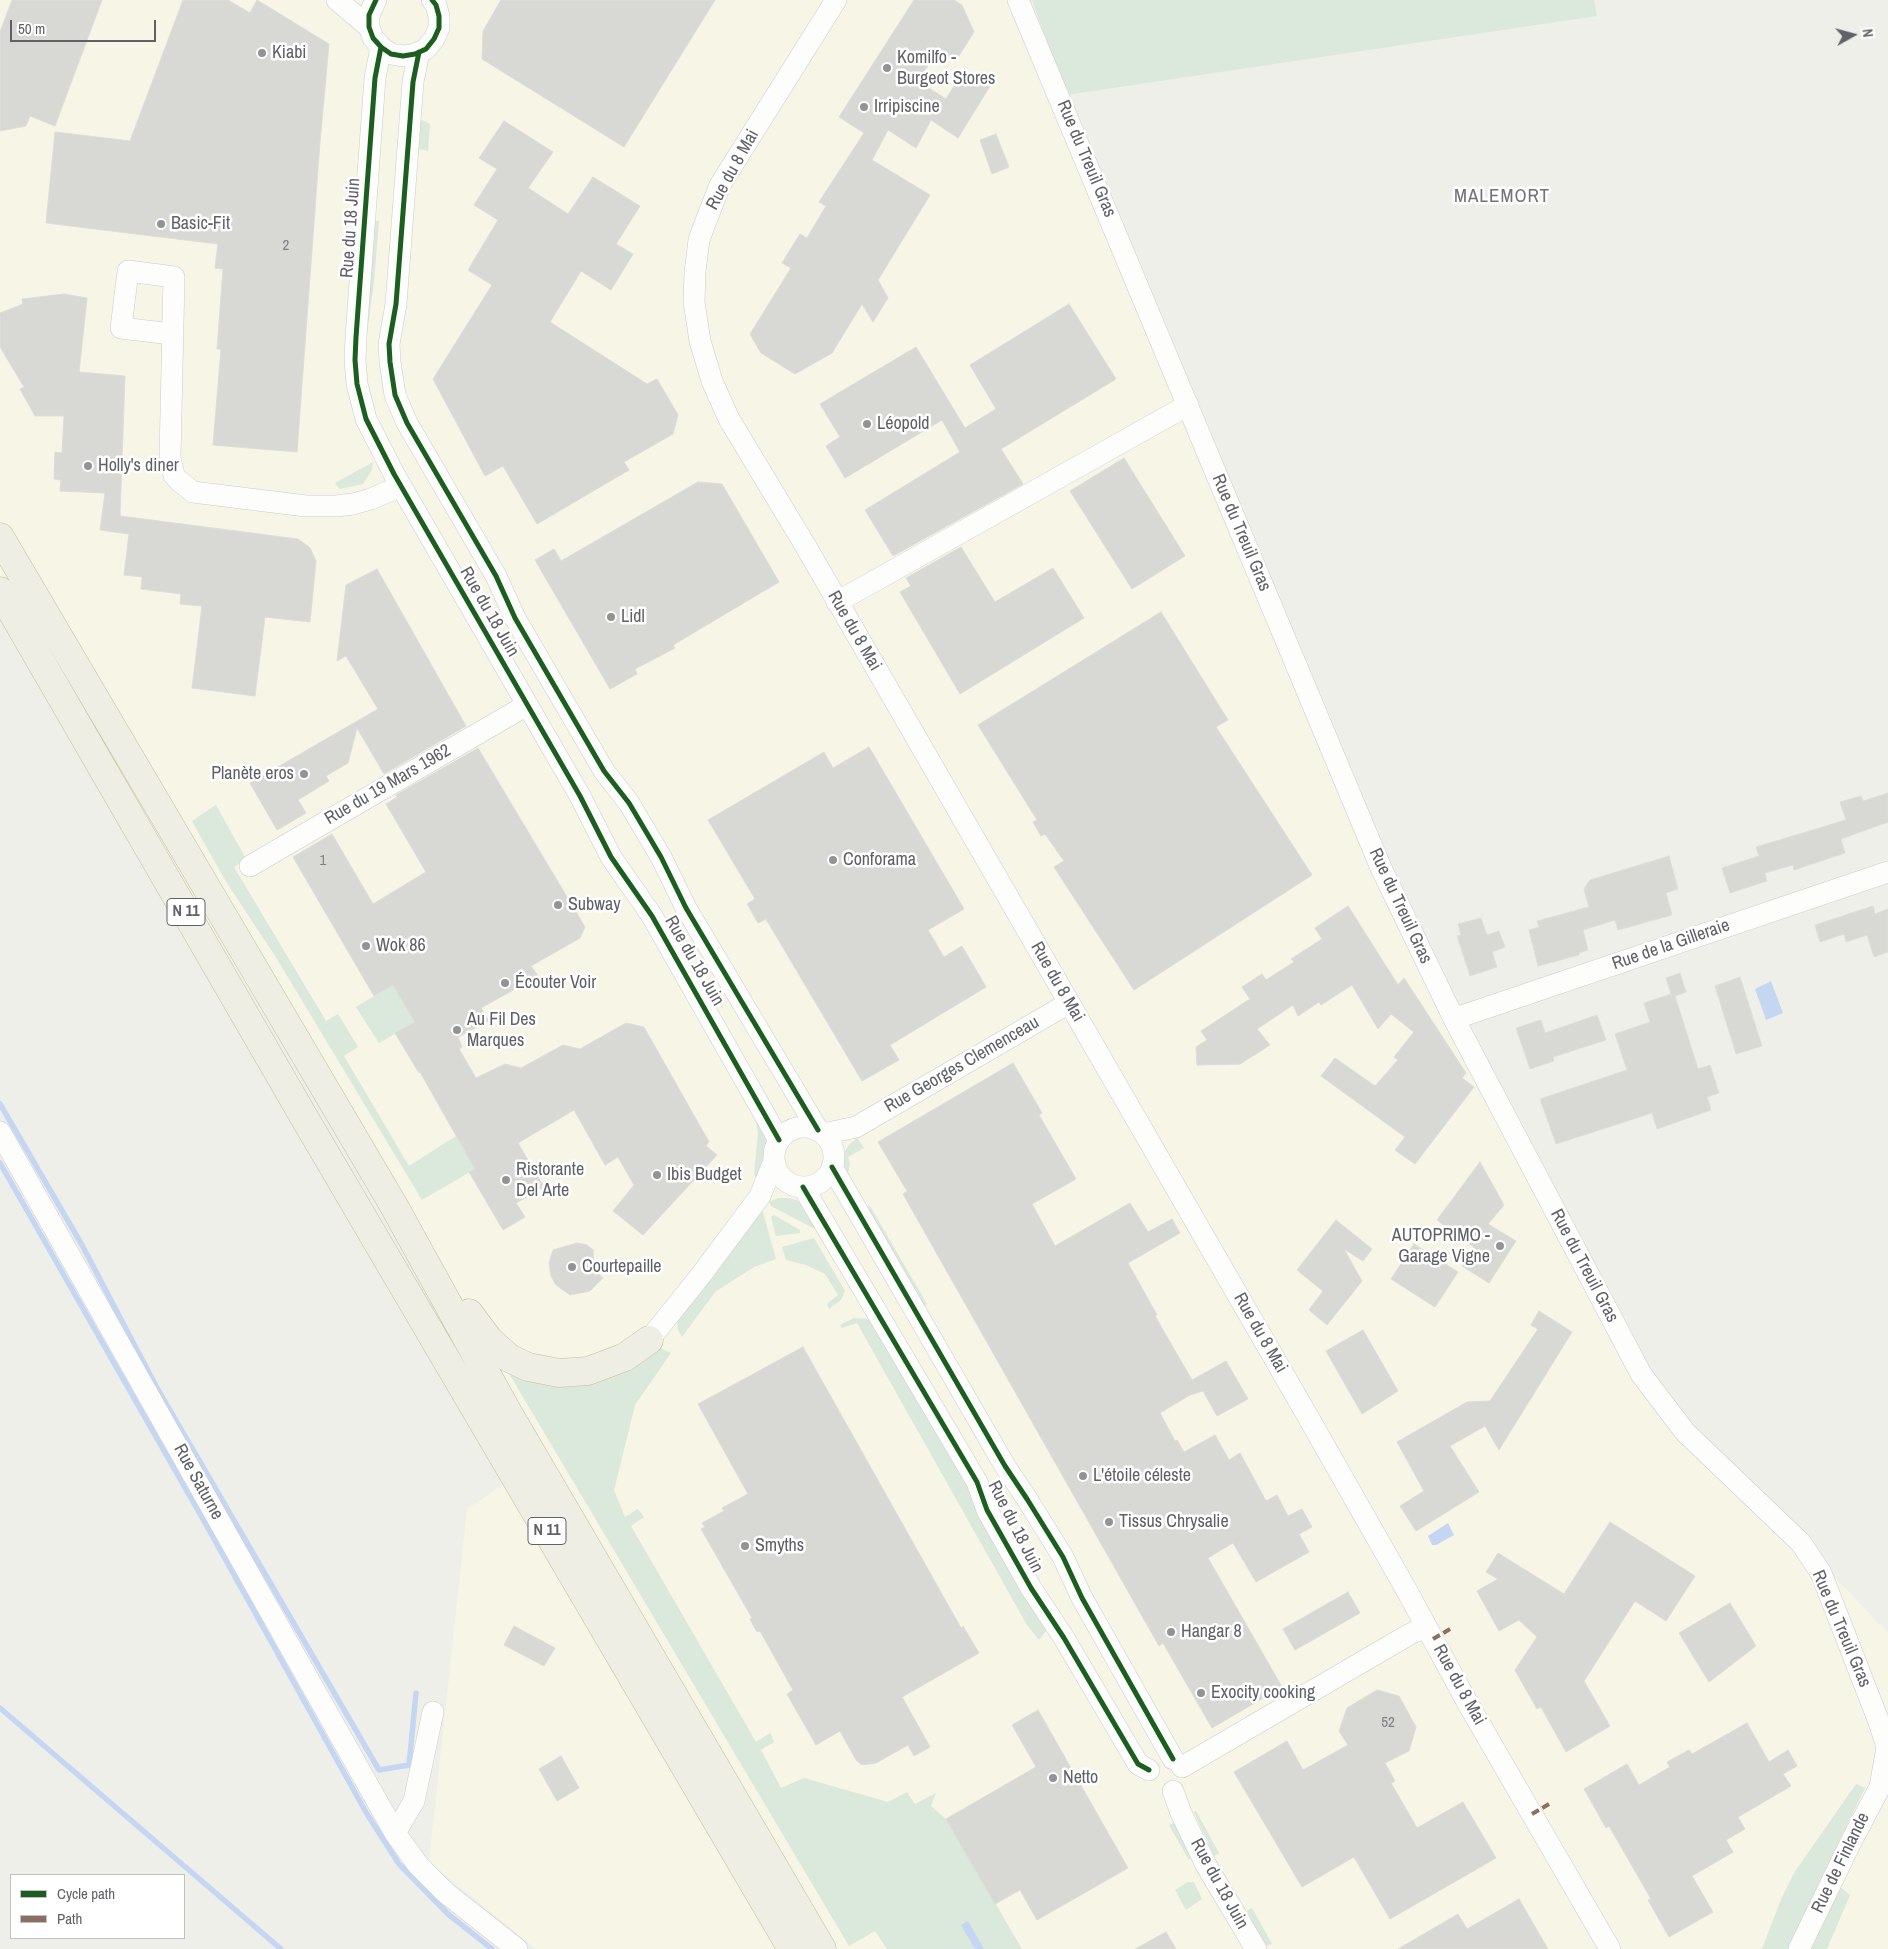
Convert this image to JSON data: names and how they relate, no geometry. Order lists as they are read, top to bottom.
{
  "streets": {
    "highway": ["N 11"],
    "street": [
      "Rue du Treuil Gras",
      "Rue du 8 Mai",
      "Rue du 18 Juin",
      "Rue du 19 Mars 1962",
      "Rue de la Gilleraie",
      "Rue Georges Clemenceau",
      "Rue Saturne",
      "Rue de Finlande"
    ]
  },
  "crossings": [
    ["Rue du Treuil Gras", "Rue de la Gilleraie"],
    ["Rue du Treuil Gras", "Rue de Finlande"],
    ["Rue du 8 Mai", "Rue Georges Clemenceau"],
    ["Rue du 18 Juin", "Rue du 19 Mars 1962"]
  ],
  "districts": ["MALEMORT"],
  "places": [
    "Kiabi",
    "Komilfo - Burgeot Stores",
    "Irripiscine",
    "Basic-Fit",
    "Léopold",
    "Holly's diner",
    "Lidl",
    "Planète eros",
    "Conforama",
    "Subway",
    "Wok 86",
    "Écouter Voir",
    "Au Fil Des Marques",
    "Ibis Budget",
    "Ristorante Del Arte",
    "AUTOPRIMO - Garage Vigne",
    "Courtepaille",
    "L'étoile céleste",
    "Tissus Chrysalie",
    "Smyths",
    "Hangar 8",
    "Exocity cooking",
    "Netto"
  ],
  "house_numbers": ["2", "1", "52"],
  "legend": ["Cycle path", "Path"],
  "scale_bar": "50 m",
  "north": "right"
}
